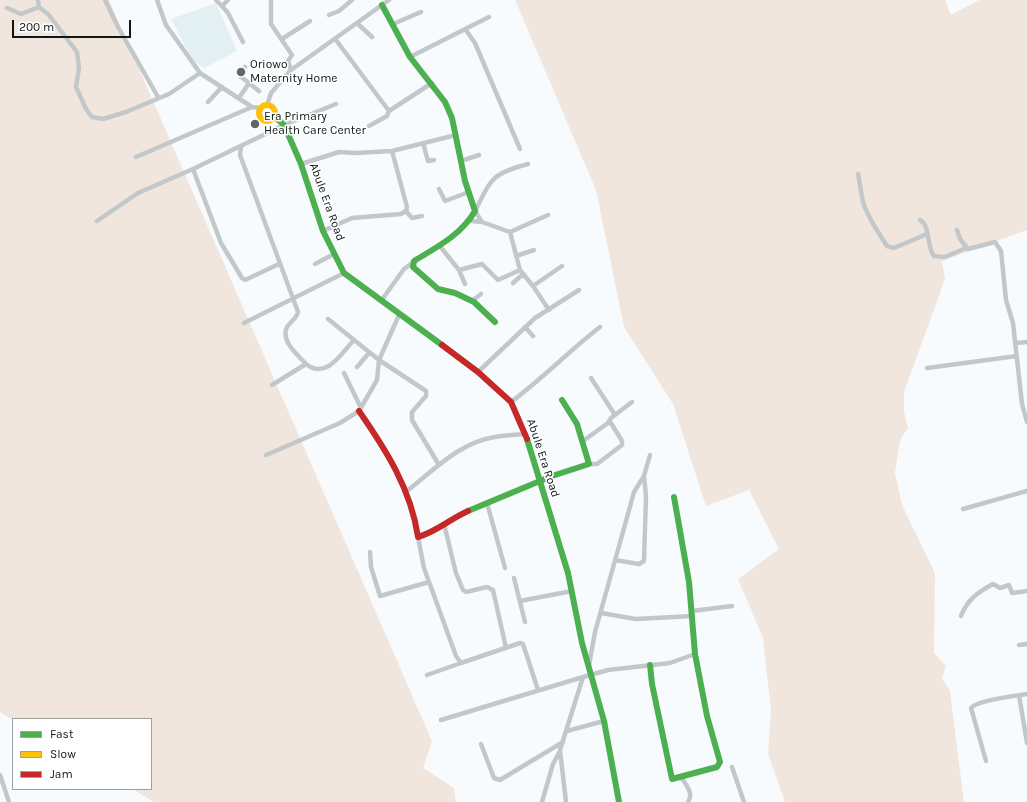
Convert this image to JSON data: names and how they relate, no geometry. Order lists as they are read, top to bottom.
{
  "streets": {
    "street": ["Abule Era Road"]
  },
  "places": ["Oriowo Maternity Home", "Era Primary Health Care Center"],
  "legend": ["Fast", "Slow", "Jam"],
  "scale_bar": "200 m"
}
